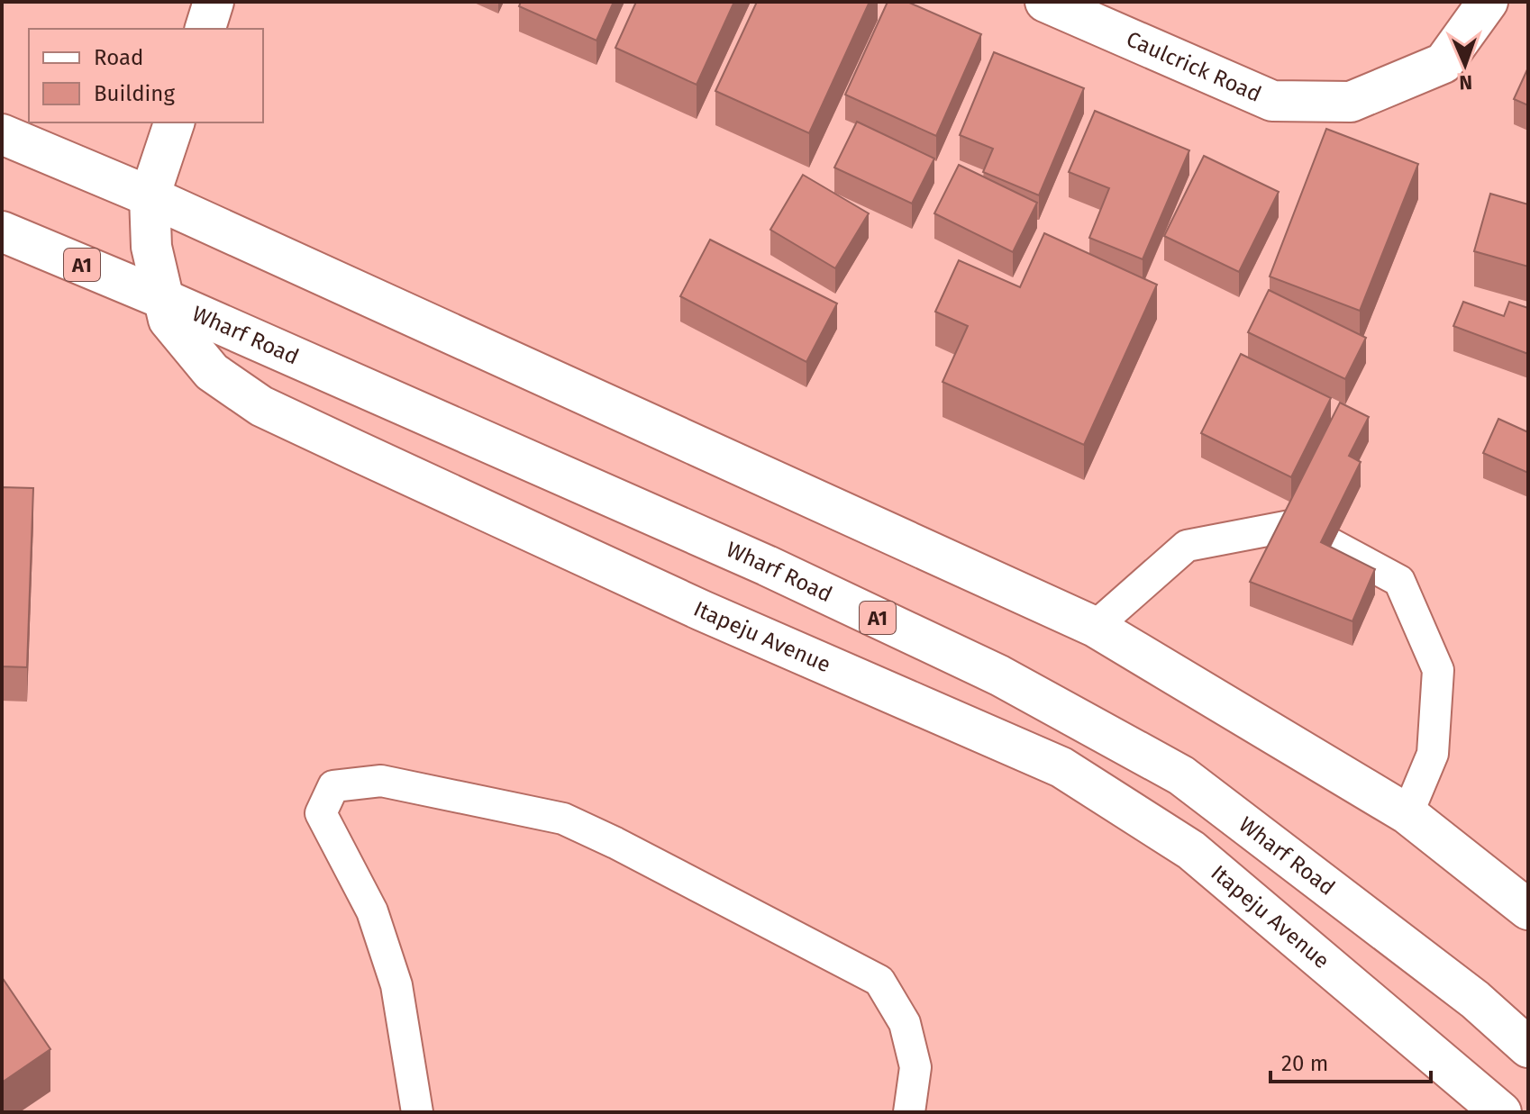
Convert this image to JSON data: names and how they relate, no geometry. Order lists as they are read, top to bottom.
{
  "streets": {
    "main road": [
      "Caulcrick Road",
      "A1",
      "Wharf Road",
      "Itapeju Avenue"
    ]
  },
  "crossings": [
    ["Wharf Road", "Itapeju Avenue"]
  ],
  "legend": ["Road", "Building"],
  "scale_bar": "20 m",
  "north": "bottom"
}
